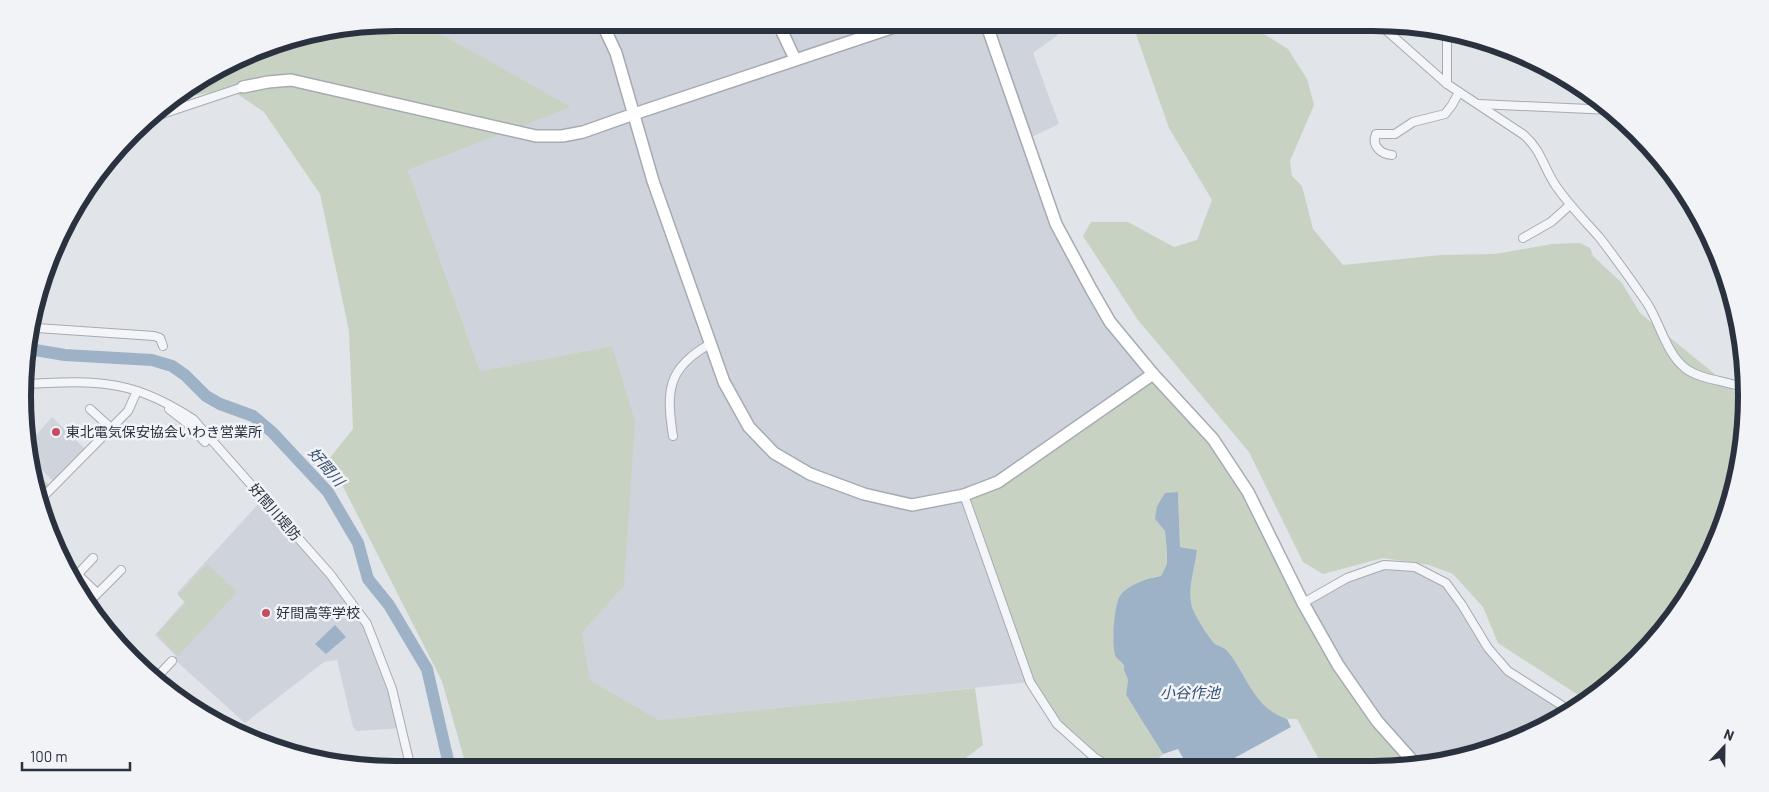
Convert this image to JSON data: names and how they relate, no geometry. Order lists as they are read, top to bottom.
{
  "streets": {
    "street": ["好間川堤防"]
  },
  "water": ["好間川", "小谷作池"],
  "places": ["東北電気保安協会いわき営業所", "好間高等学校"],
  "scale_bar": "100 m",
  "north": "top"
}
